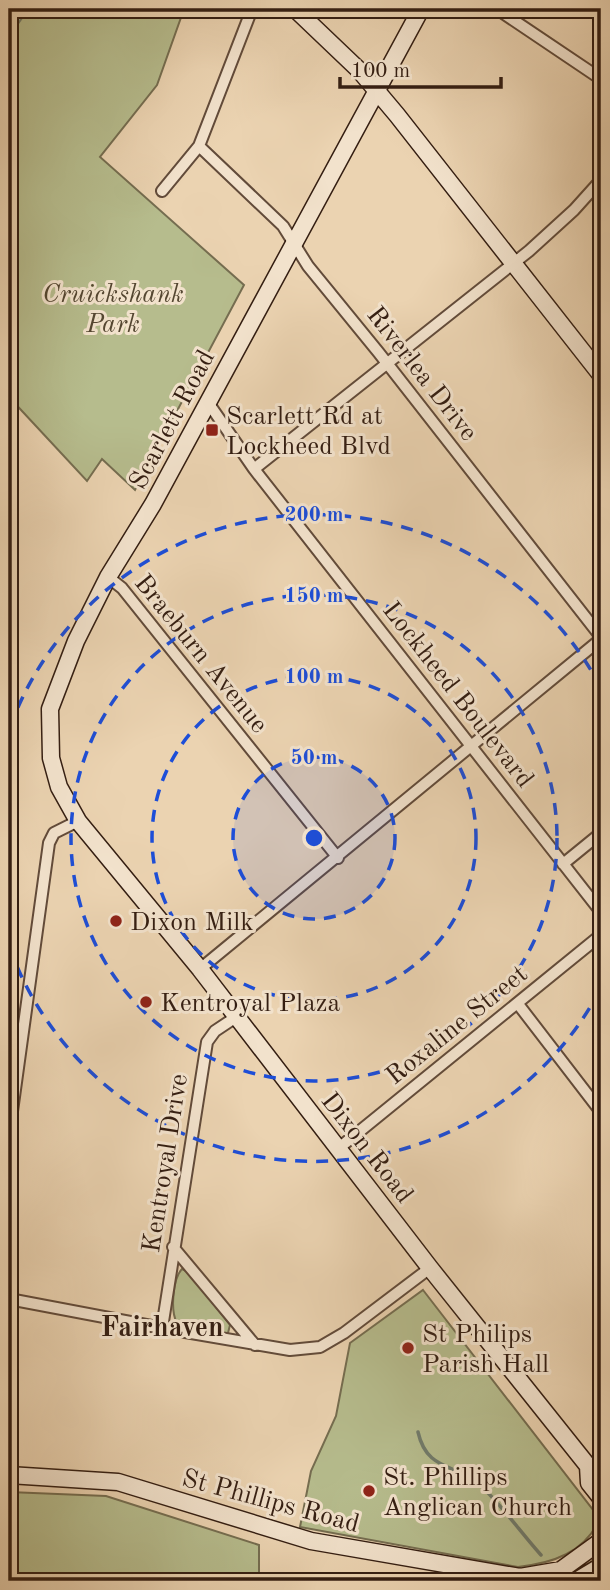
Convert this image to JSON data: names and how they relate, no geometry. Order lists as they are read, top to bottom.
{
  "streets": {
    "main road": ["Scarlett Road", "Dixon Road", "St Phillips Road"],
    "street": [
      "Riverlea Drive",
      "Braeburn Avenue",
      "Lockheed Boulevard",
      "Roxaline Street",
      "Kentroyal Drive"
    ]
  },
  "crossings": [
    ["Riverlea Drive", "Scarlett Road"],
    ["Scarlett Road", "Braeburn Avenue"],
    ["Scarlett Road", "Lockheed Boulevard"],
    ["Scarlett Road", "Dixon Road"],
    ["Roxaline Street", "Dixon Road"],
    ["Dixon Road", "Kentroyal Drive"]
  ],
  "districts": ["Fairhaven"],
  "parks": ["Cruickshank Park"],
  "places": {
    "transit": ["Scarlett Rd at Lockheed Blvd"],
    "other": [
      "Dixon Milk",
      "Kentroyal Plaza",
      "St Philips Parish Hall",
      "St. Phillips Anglican Church"
    ]
  },
  "scale_bar": "100 m",
  "rings": [
    "200 m",
    "150 m",
    "100 m",
    "50 m"
  ]
}
